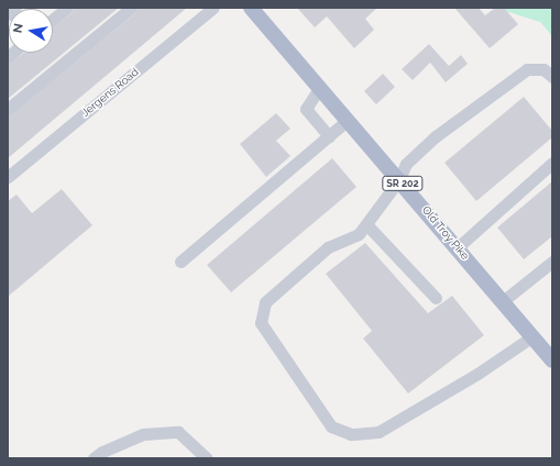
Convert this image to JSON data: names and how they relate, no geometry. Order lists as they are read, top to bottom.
{
  "streets": {
    "main road": ["SR 202", "Old Troy Pike"],
    "street": ["Jergens Road"]
  },
  "north": "left"
}
